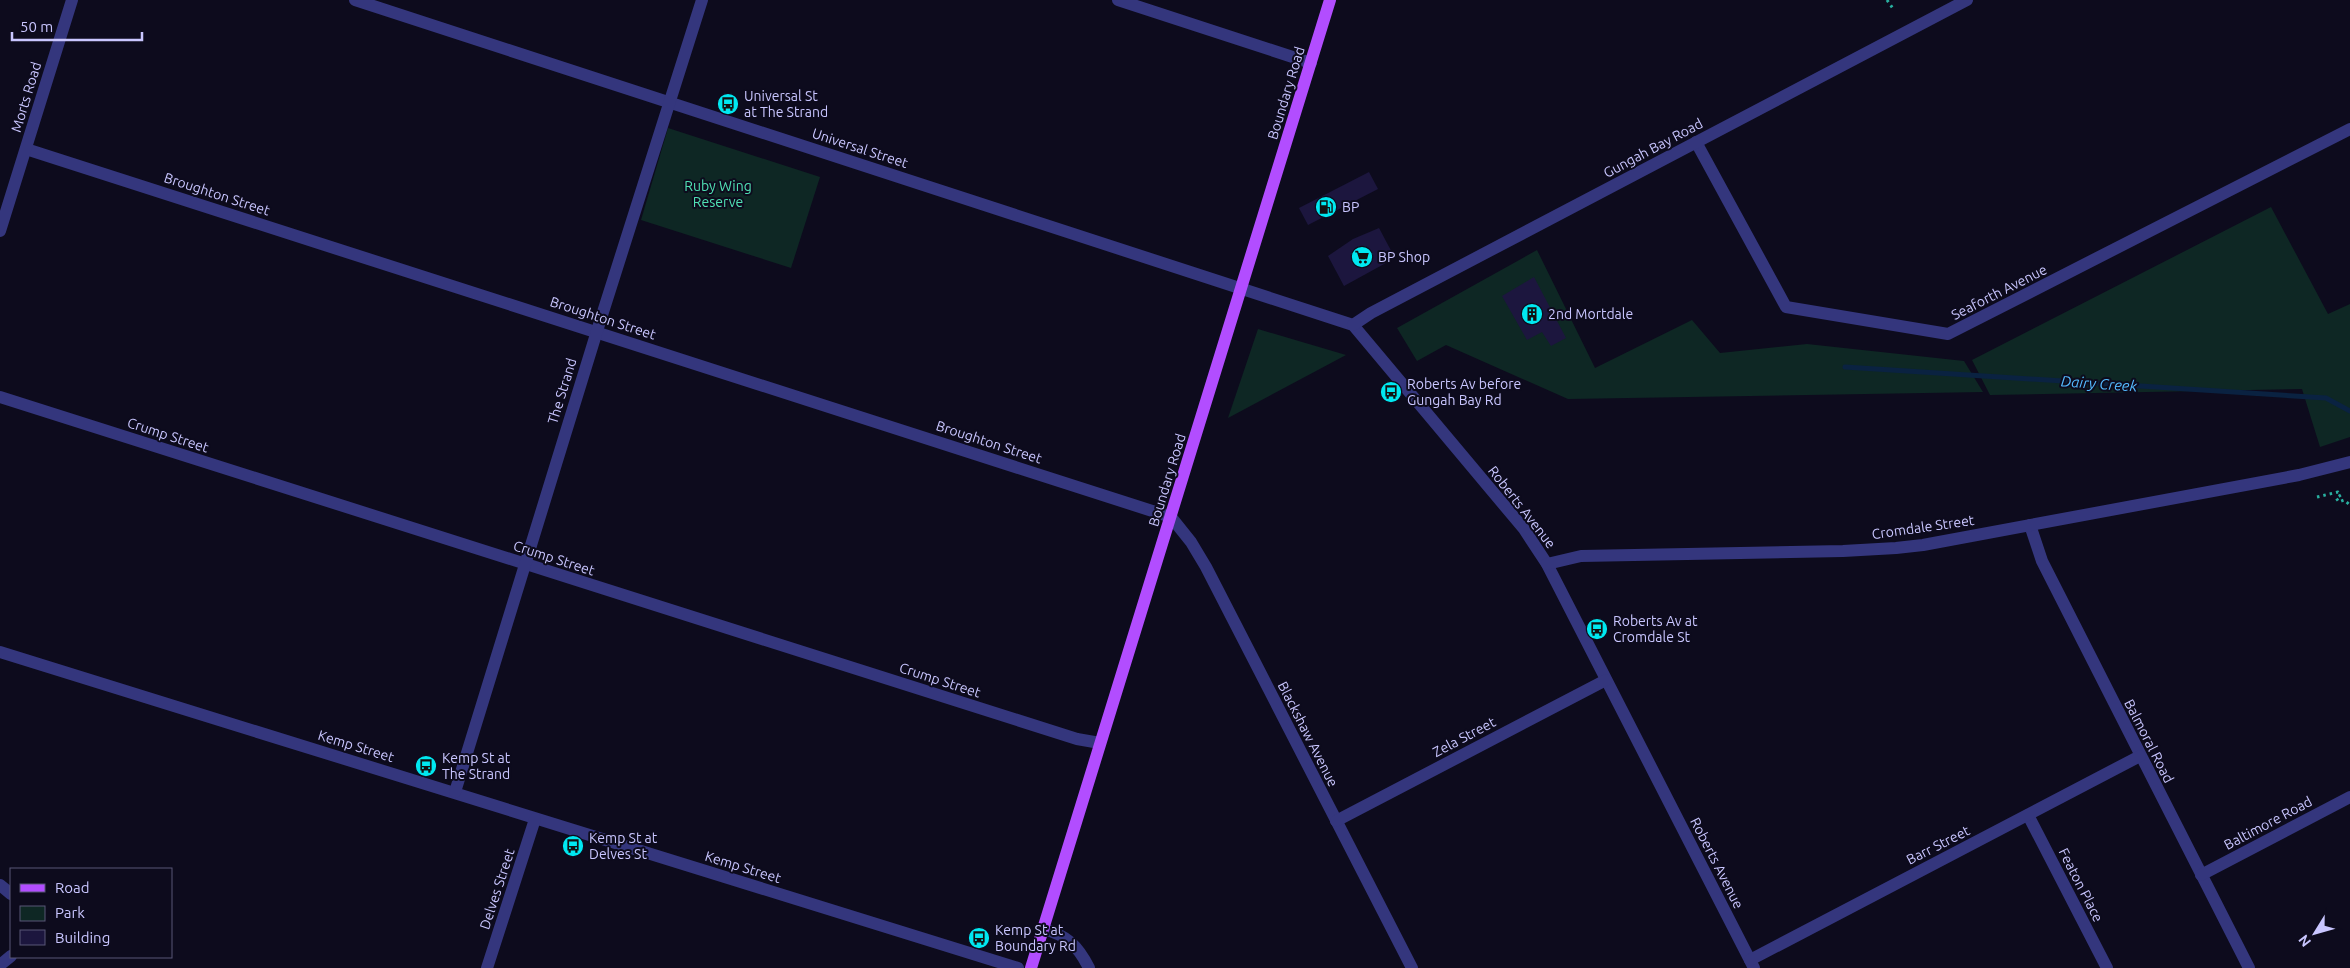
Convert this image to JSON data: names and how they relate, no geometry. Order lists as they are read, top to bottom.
{
  "streets": {
    "main road": ["Boundary Road"],
    "street": [
      "Morts Road",
      "Universal Street",
      "Gungah Bay Road",
      "Broughton Street",
      "Seaforth Avenue",
      "The Strand",
      "Crump Street",
      "Roberts Avenue",
      "Cromdale Street",
      "Blackshaw Avenue",
      "Zela Street",
      "Balmoral Road",
      "Kemp Street",
      "Baltimore Road",
      "Barr Street",
      "Featon Place",
      "Delves Street"
    ]
  },
  "crossings": [
    ["Boundary Road", "Universal Street"],
    ["Boundary Road", "Broughton Street"],
    ["Boundary Road", "Crump Street"],
    ["Boundary Road", "Blackshaw Avenue"],
    ["Morts Road", "Broughton Street"],
    ["Universal Street", "The Strand"],
    ["Gungah Bay Road", "Seaforth Avenue"],
    ["Gungah Bay Road", "Roberts Avenue"],
    ["Broughton Street", "The Strand"],
    ["Broughton Street", "Blackshaw Avenue"],
    ["The Strand", "Crump Street"],
    ["The Strand", "Kemp Street"],
    ["Roberts Avenue", "Cromdale Street"],
    ["Roberts Avenue", "Zela Street"],
    ["Roberts Avenue", "Barr Street"],
    ["Cromdale Street", "Balmoral Road"],
    ["Blackshaw Avenue", "Zela Street"],
    ["Balmoral Road", "Baltimore Road"],
    ["Balmoral Road", "Barr Street"],
    ["Kemp Street", "Delves Street"],
    ["Barr Street", "Featon Place"]
  ],
  "water": ["Dairy Creek"],
  "parks": ["Ruby Wing Reserve"],
  "places": {
    "bus stop": [
      "Universal St at The Strand",
      "Roberts Av before Gungah Bay Rd",
      "Roberts Av at Cromdale St",
      "Kemp St at The Strand",
      "Kemp St at Delves St",
      "Kemp St at Boundary Rd"
    ],
    "fuel station": ["BP"],
    "supermarket": ["BP Shop"],
    "building": ["2nd Mortdale"]
  },
  "legend": ["Road", "Park", "Building"],
  "scale_bar": "50 m",
  "north": "bottom left"
}
